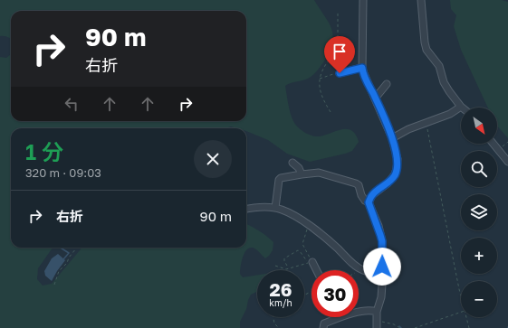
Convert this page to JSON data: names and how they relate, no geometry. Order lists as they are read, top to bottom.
{
  "north": "bottom right",
  "page": {
    "turn": ["90 m", "右折"],
    "map_buttons": ["+", "−"],
    "heading": ["1 分", "320 m · 09:03"],
    "list": [
      {
        "name": "右折",
        "value": "90 m"
      }
    ],
    "speed": "26 km/h",
    "limit": "30"
  }
}
